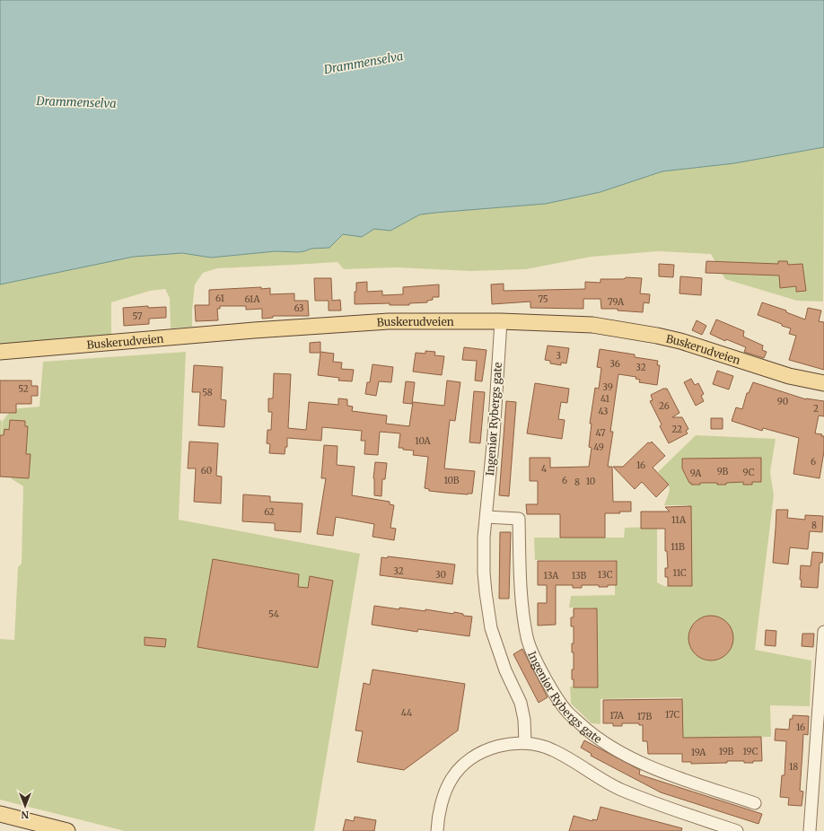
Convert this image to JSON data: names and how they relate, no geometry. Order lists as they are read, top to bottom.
{
  "streets": {
    "main road": ["Buskerudveien"],
    "street": ["Ingeniør Rybergs gate"]
  },
  "crossings": [
    ["Buskerudveien", "Ingeniør Rybergs gate"]
  ],
  "water": ["Drammenselva"],
  "house_numbers": [
    "61",
    "61A",
    "75",
    "79A",
    "63",
    "57",
    "3",
    "36",
    "32",
    "39",
    "52",
    "58",
    "41",
    "90",
    "26",
    "2",
    "43",
    "22",
    "47",
    "10A",
    "49",
    "6",
    "16",
    "4",
    "60",
    "9B",
    "9C",
    "9A",
    "10B",
    "6",
    "10",
    "8",
    "62",
    "11A",
    "8",
    "11B",
    "32",
    "11C",
    "30",
    "13C",
    "13A",
    "13B",
    "54",
    "44",
    "17C",
    "17A",
    "17B",
    "16",
    "19B",
    "19C",
    "19A",
    "18"
  ],
  "north": "bottom"
}
